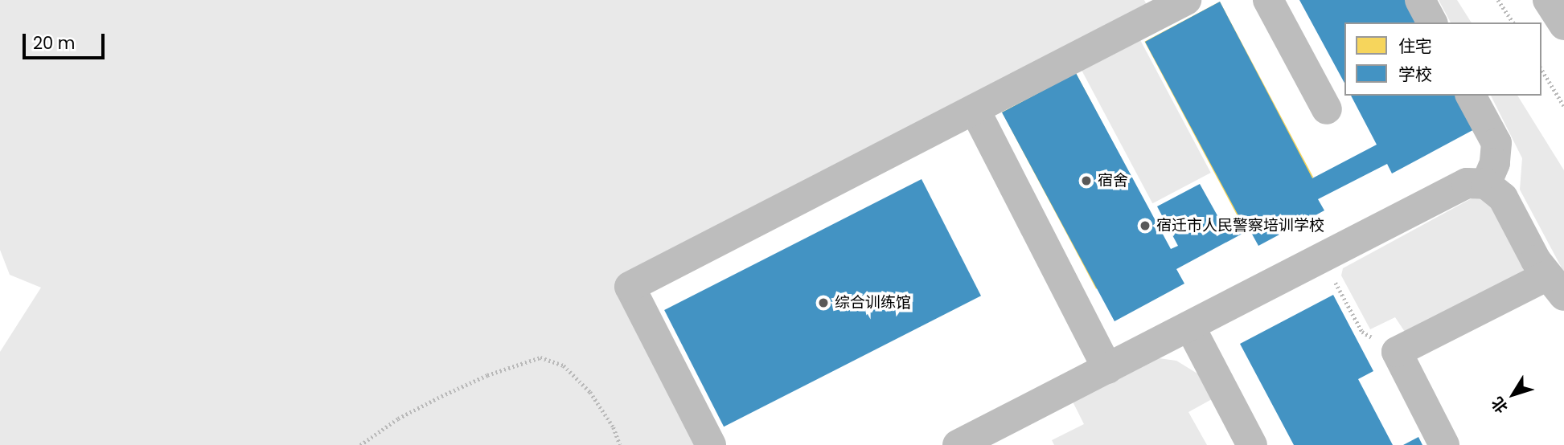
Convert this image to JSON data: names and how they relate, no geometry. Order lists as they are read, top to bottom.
{
  "places": ["宿舍", "宿迁市人民警察培训学校", "综合训练馆"],
  "legend": ["住宅", "学校"],
  "scale_bar": "20 m",
  "north": "bottom left"
}
